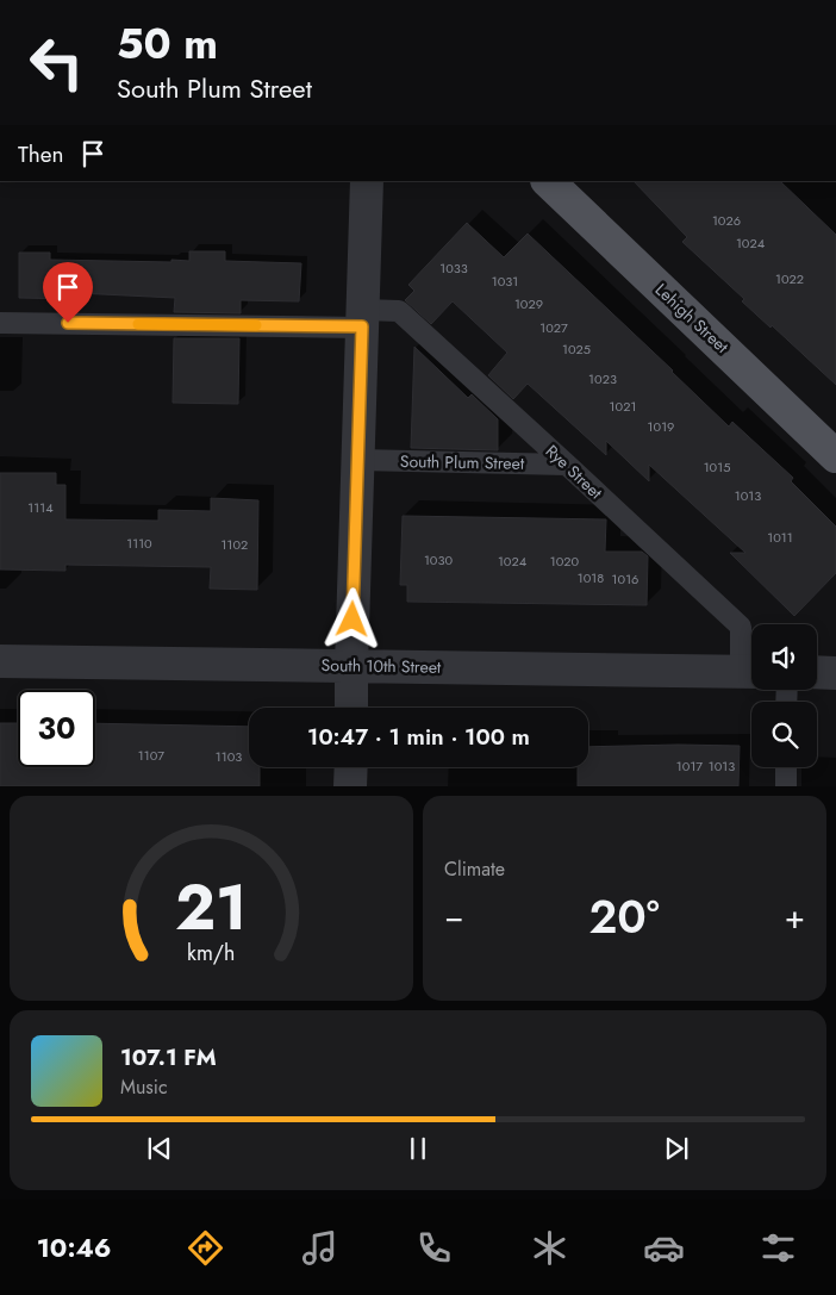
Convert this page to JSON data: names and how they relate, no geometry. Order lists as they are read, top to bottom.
{
  "streets": {
    "main road": ["Lehigh Street"],
    "street": ["South 10th Street"],
    "lane": ["South Plum Street", "Rye Street"]
  },
  "crossings": [
    ["South Plum Street", "Rye Street"],
    ["Rye Street", "South 10th Street"]
  ],
  "house_numbers": [
    "1026",
    "1024",
    "1033",
    "1022",
    "1031",
    "1029",
    "1027",
    "1025",
    "1023",
    "1021",
    "1019",
    "1015",
    "1013",
    "1114",
    "1011",
    "1110",
    "1102",
    "1030",
    "1024",
    "1020",
    "1018",
    "1016",
    "1107",
    "1103",
    "1017",
    "1013"
  ],
  "page": {
    "turn": ["50 m", "South Plum Street"],
    "then": "Then",
    "limit": "30",
    "trip": "10:47 · 1 min · 100 m",
    "tile": "Climate",
    "heat": ["−", "20°", "+"],
    "song": ["107.1 FM", "Music"],
    "tabs": "10:46",
    "gauge": ["21", "km/h"]
  }
}
